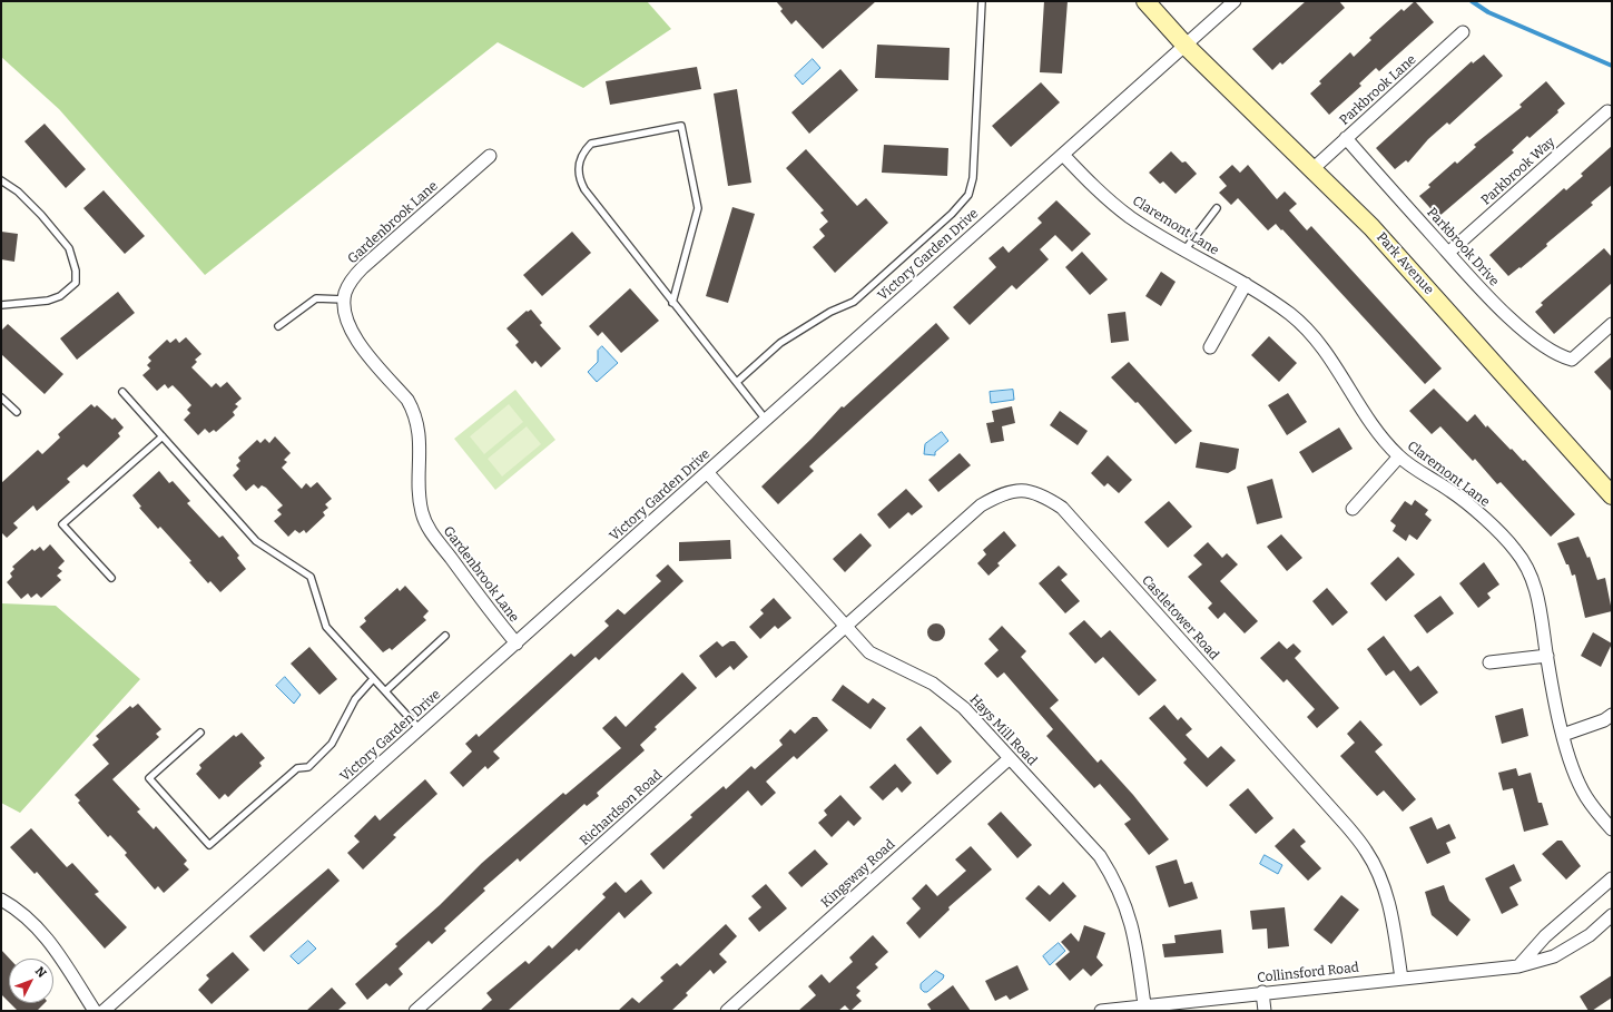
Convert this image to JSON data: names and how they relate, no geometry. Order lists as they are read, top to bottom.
{
  "streets": {
    "main road": ["Park Avenue"],
    "street": [
      "Parkbrook Lane",
      "Parkbrook Way",
      "Gardenbrook Lane",
      "Claremont Lane",
      "Parkbrook Drive",
      "Victory Garden Drive",
      "Castletower Road",
      "Hays Mill Road",
      "Richardson Road",
      "Kingsway Road",
      "Collinsford Road"
    ]
  },
  "crossings": [
    ["Parkbrook Lane", "Parkbrook Drive"],
    ["Parkbrook Lane", "Park Avenue"],
    ["Parkbrook Way", "Parkbrook Drive"],
    ["Gardenbrook Lane", "Victory Garden Drive"],
    ["Claremont Lane", "Victory Garden Drive"],
    ["Victory Garden Drive", "Park Avenue"],
    ["Victory Garden Drive", "Hays Mill Road"],
    ["Castletower Road", "Hays Mill Road"],
    ["Castletower Road", "Richardson Road"],
    ["Castletower Road", "Collinsford Road"],
    ["Hays Mill Road", "Richardson Road"],
    ["Hays Mill Road", "Kingsway Road"],
    ["Hays Mill Road", "Collinsford Road"]
  ],
  "north": "top right"
}
